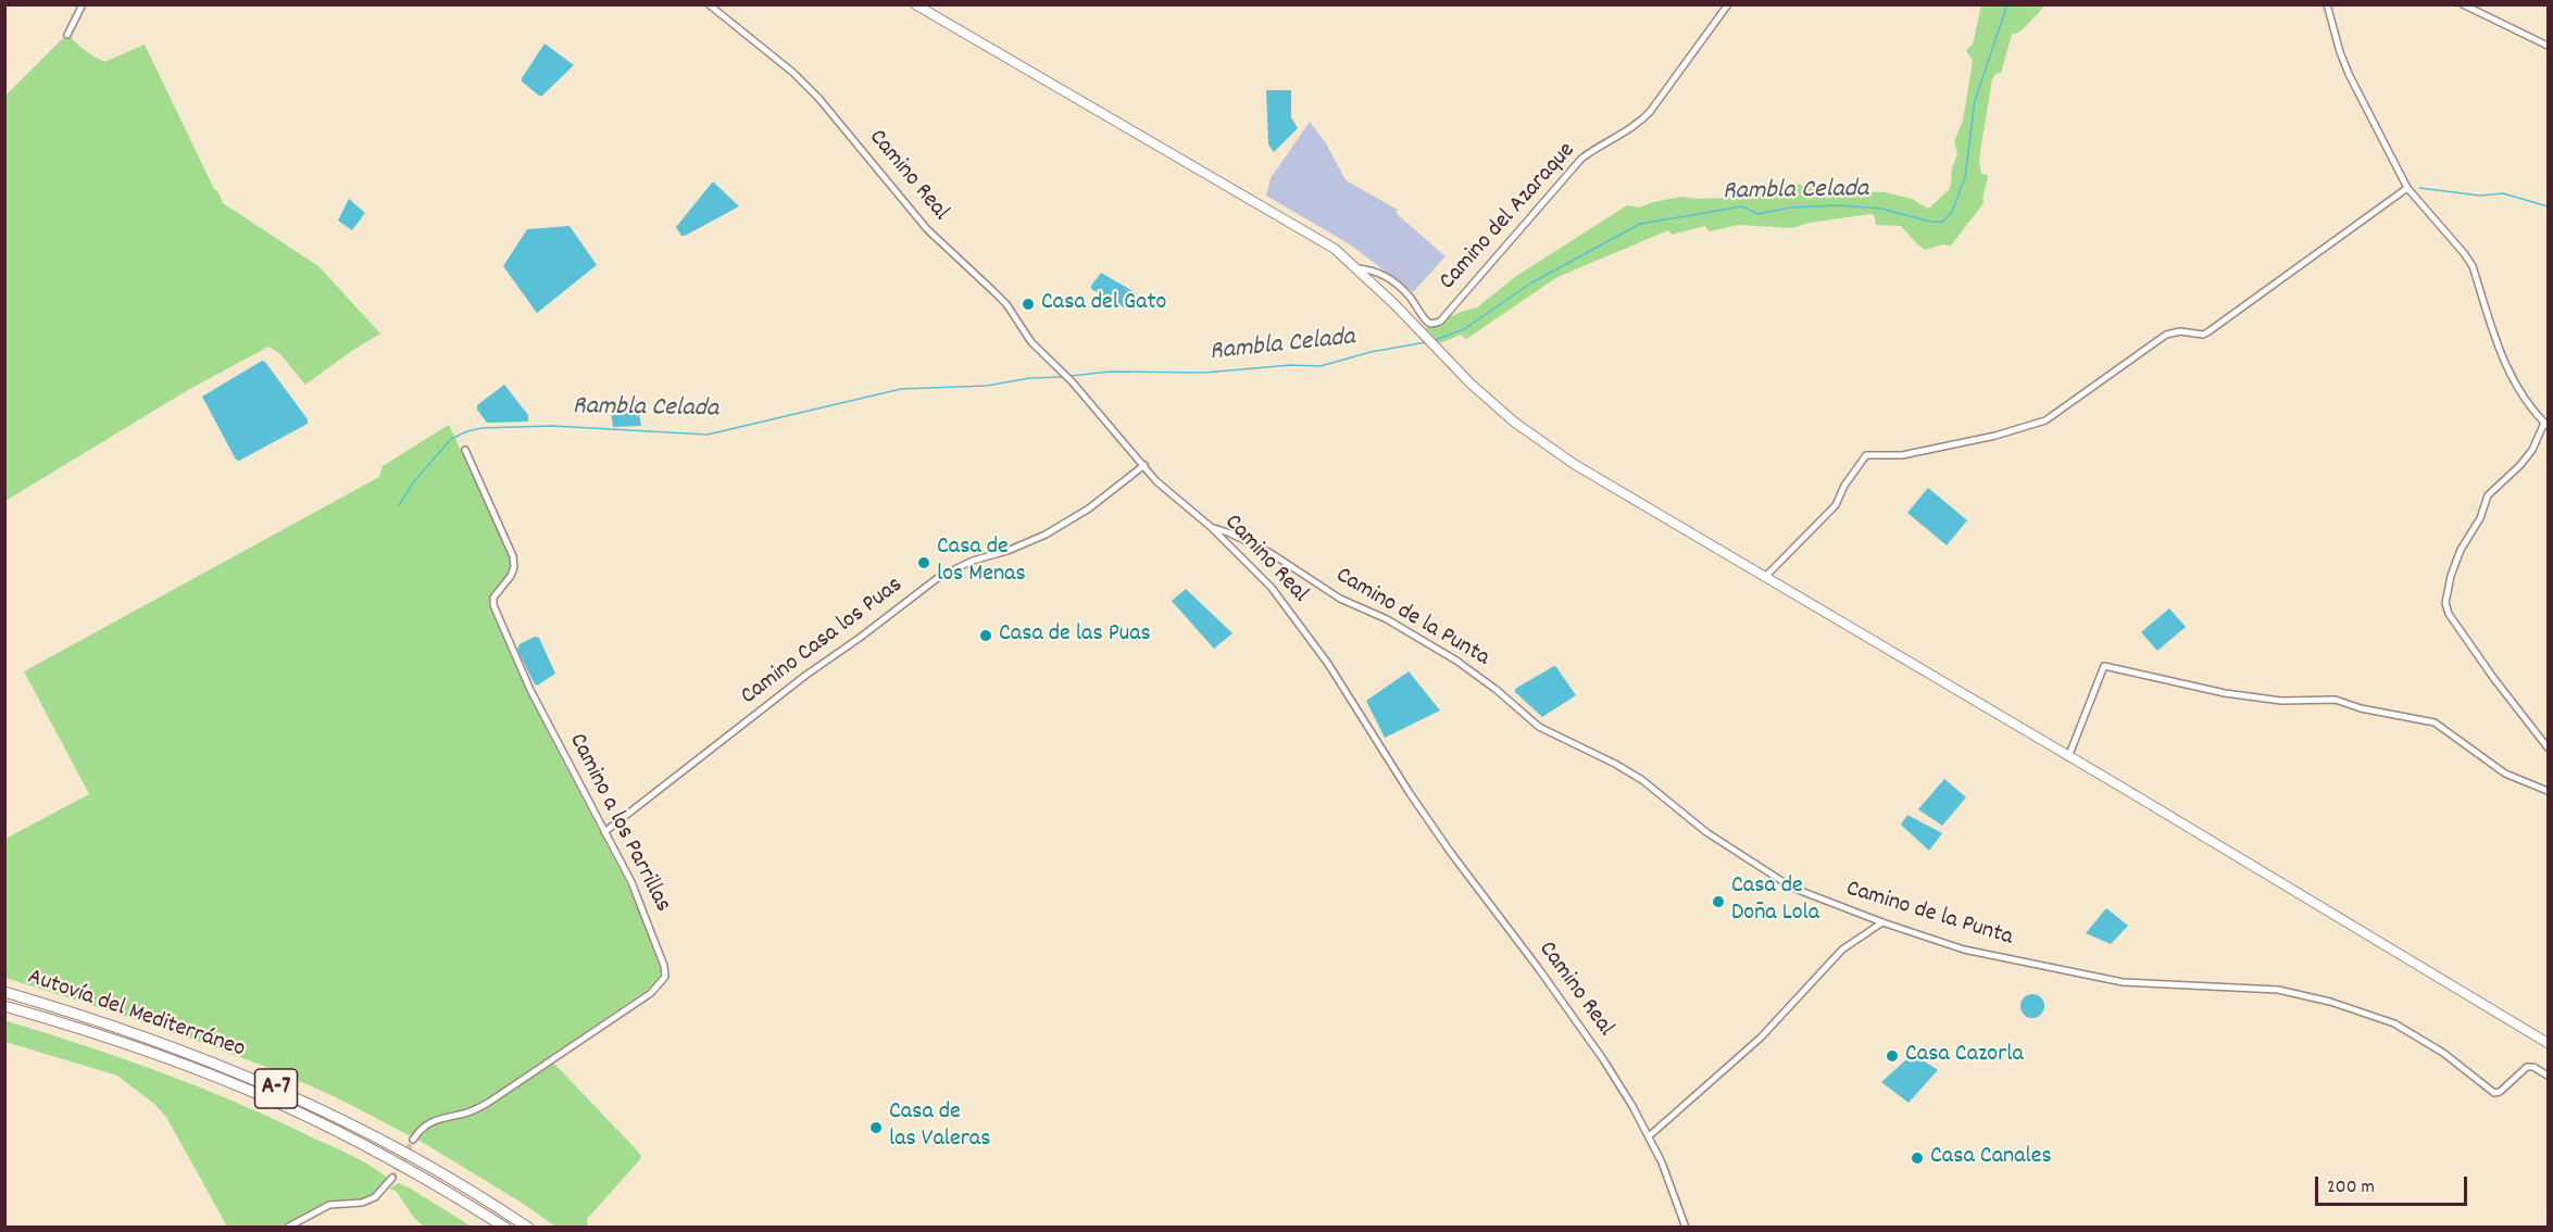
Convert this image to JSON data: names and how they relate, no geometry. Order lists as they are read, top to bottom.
{
  "streets": {
    "highway": ["Autovía del Mediterráneo", "A-7"],
    "street": [
      "Camino Real",
      "Camino del Azaraque",
      "Camino de la Punta",
      "Camino Casa los Puas",
      "Camino a los Parrillas"
    ]
  },
  "crossings": [
    ["Camino Real", "Camino de la Punta"],
    ["Camino Real", "Camino Casa los Puas"],
    ["Camino Casa los Puas", "Camino a los Parrillas"]
  ],
  "water": ["Rambla Celada"],
  "places": [
    "Casa del Gato",
    "Casa de los Menas",
    "Casa de las Puas",
    "Casa de Doña Lola",
    "Casa Cazorla",
    "Casa de las Valeras",
    "Casa Canales"
  ],
  "scale_bar": "200 m"
}
